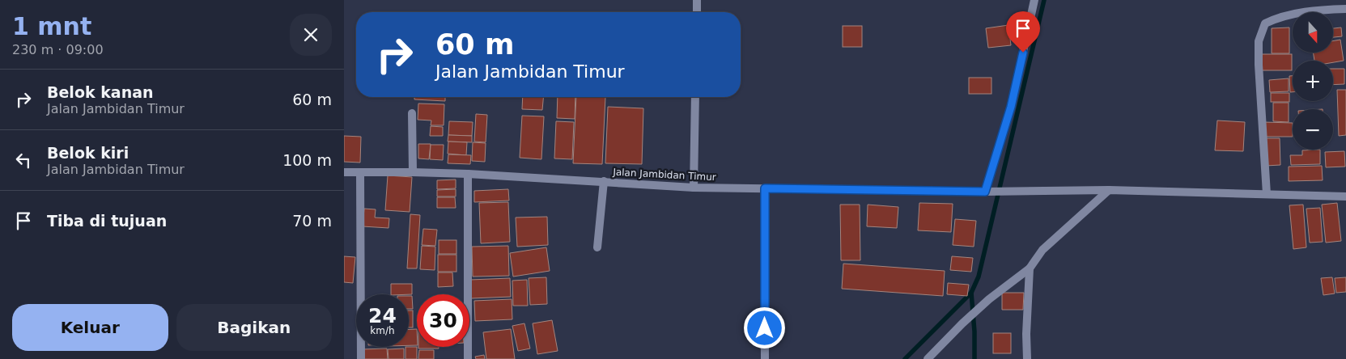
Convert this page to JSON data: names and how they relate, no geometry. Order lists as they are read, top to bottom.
{
  "streets": {
    "street": ["Jalan Jambidan Timur"]
  },
  "north": "bottom",
  "page": {
    "heading": ["1 mnt", "230 m · 09:00"],
    "map_buttons": ["+", "−"],
    "turn": ["60 m", "Jalan Jambidan Timur"],
    "list": [
      {
        "name": "Belok kanan",
        "note": "Jalan Jambidan Timur",
        "value": "60 m"
      },
      {
        "name": "Belok kiri",
        "note": "Jalan Jambidan Timur",
        "value": "100 m"
      },
      {
        "name": "Tiba di tujuan",
        "value": "70 m"
      }
    ],
    "speed": "24 km/h",
    "limit": "30",
    "buttons": ["Keluar", "Bagikan"]
  }
}
